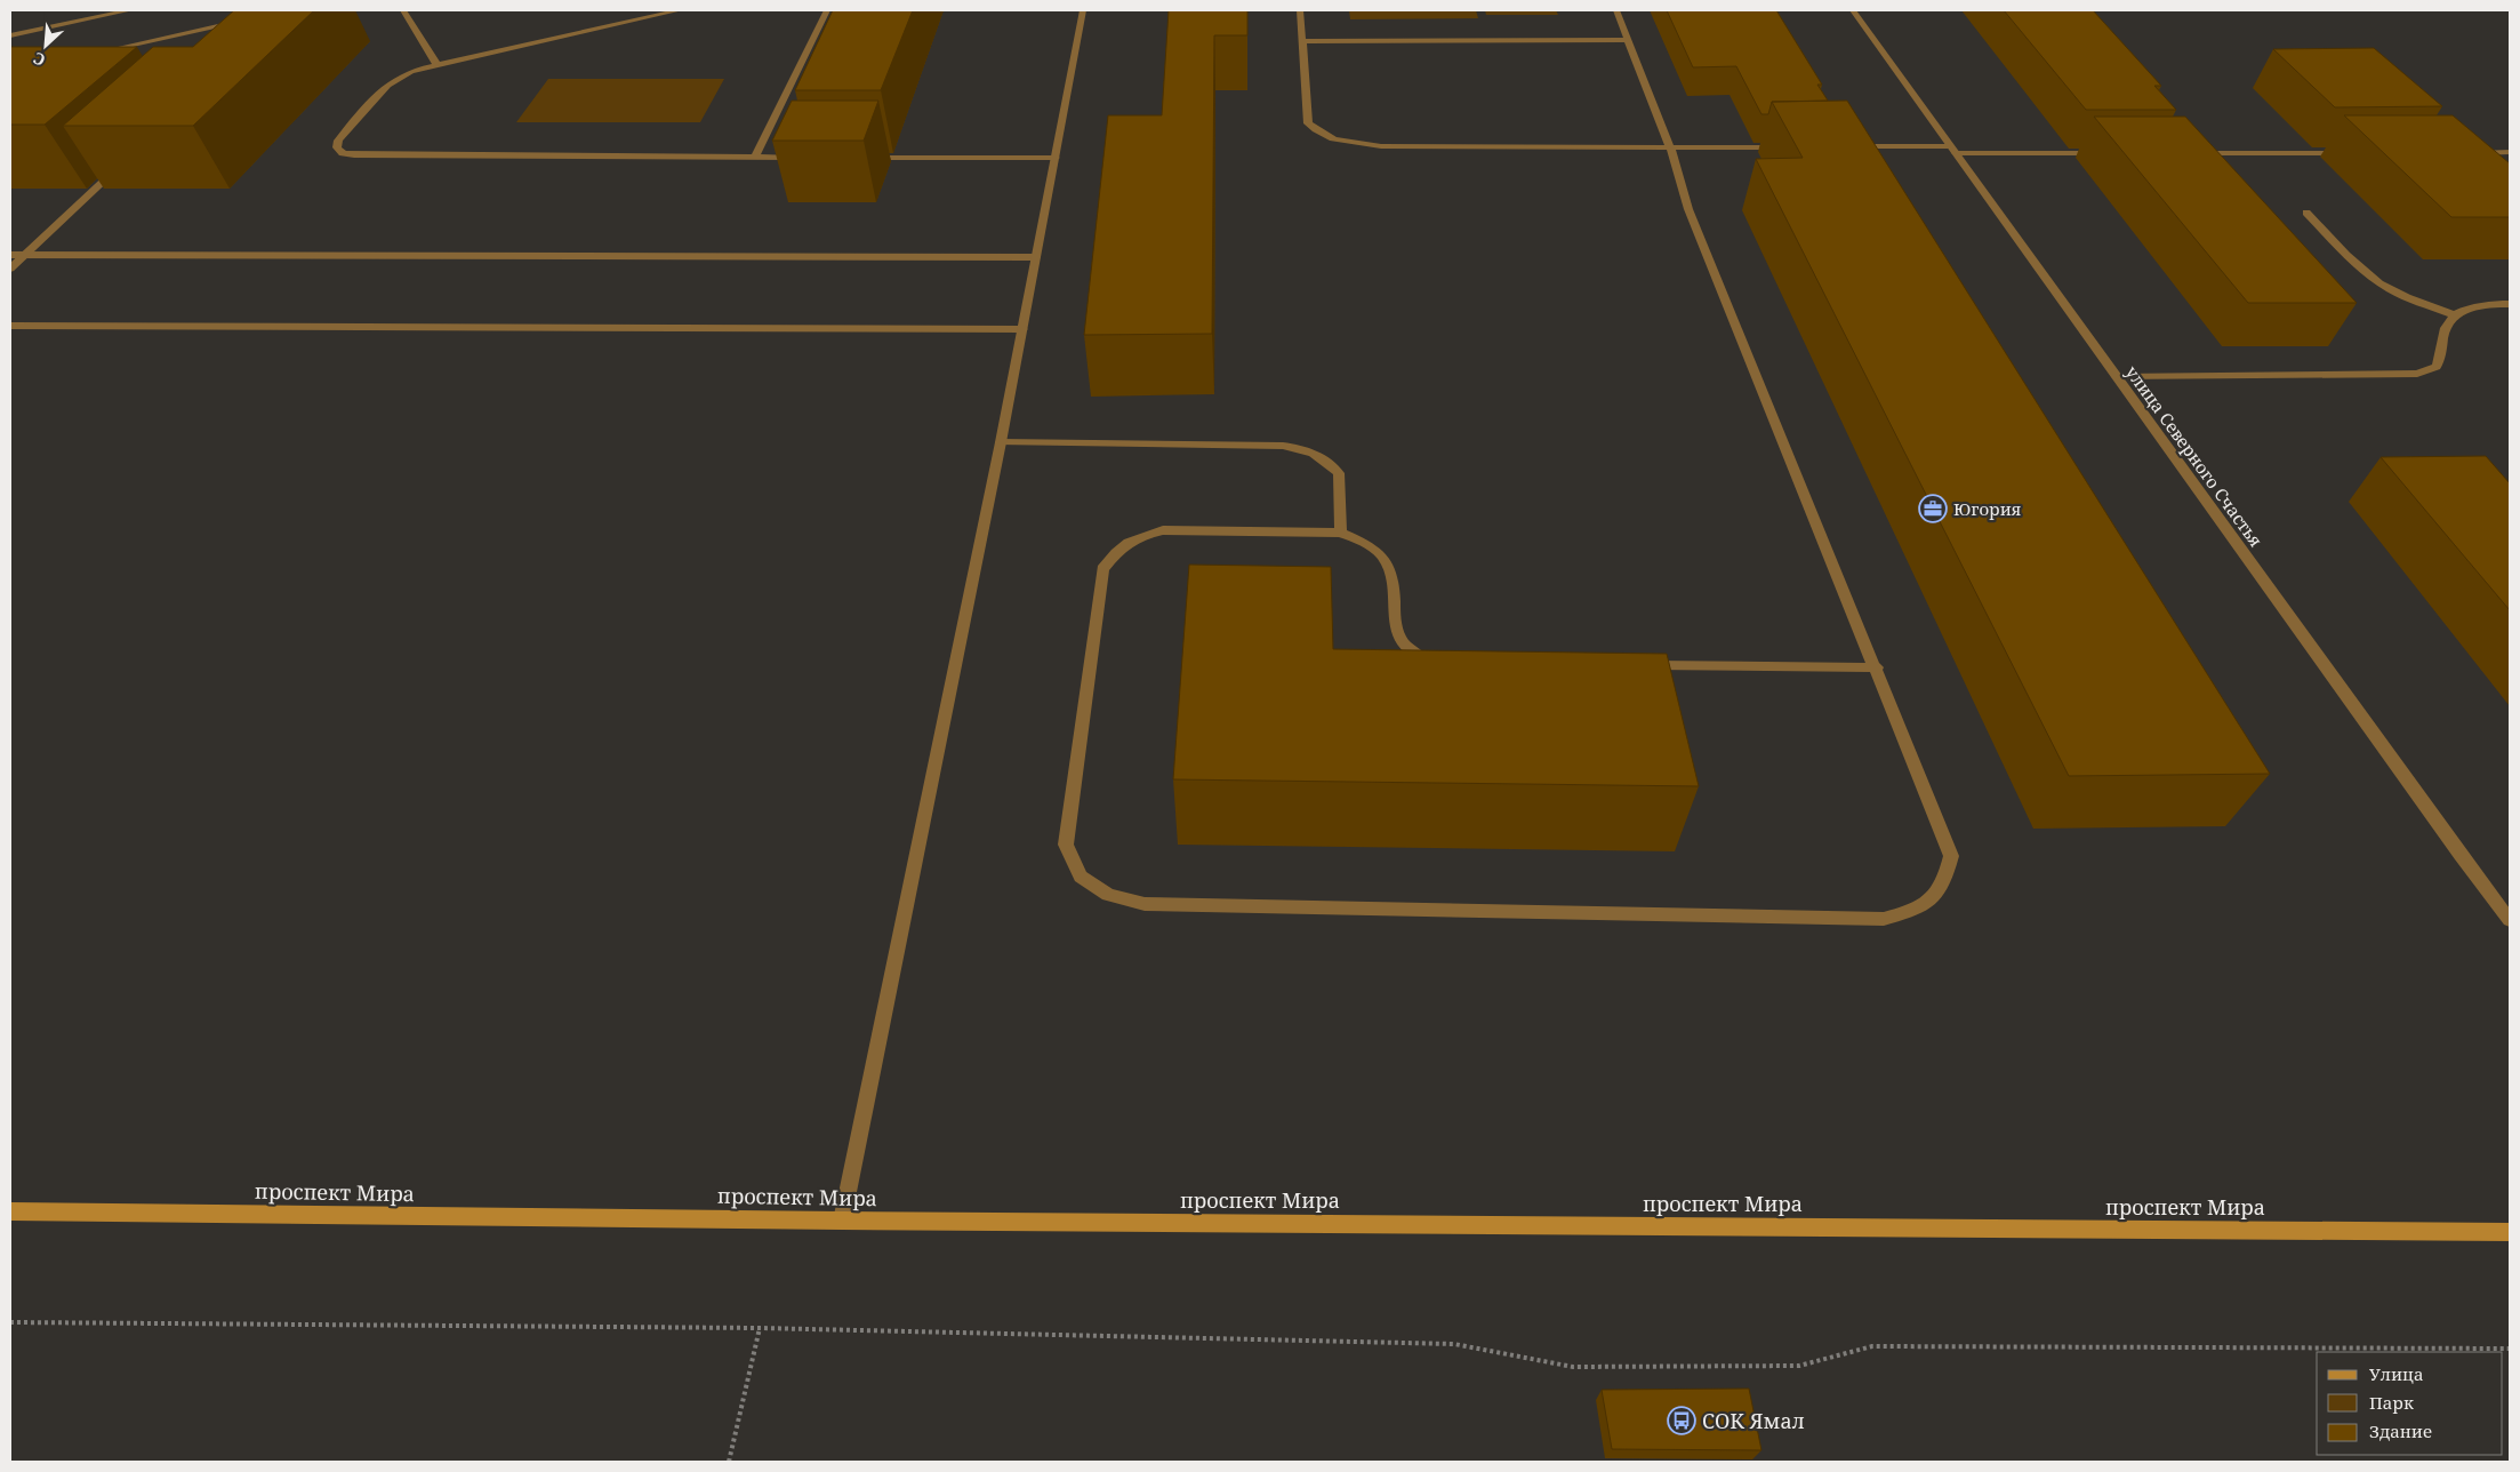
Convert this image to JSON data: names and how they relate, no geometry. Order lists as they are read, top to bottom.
{
  "streets": {
    "main road": ["проспект Мира"],
    "street": ["улица Северного Счастья"]
  },
  "places": {
    "office": ["Югория"],
    "bus stop": ["СОК Ямал"]
  },
  "legend": ["Улица", "Парк", "Здание"],
  "north": "bottom left"
}
